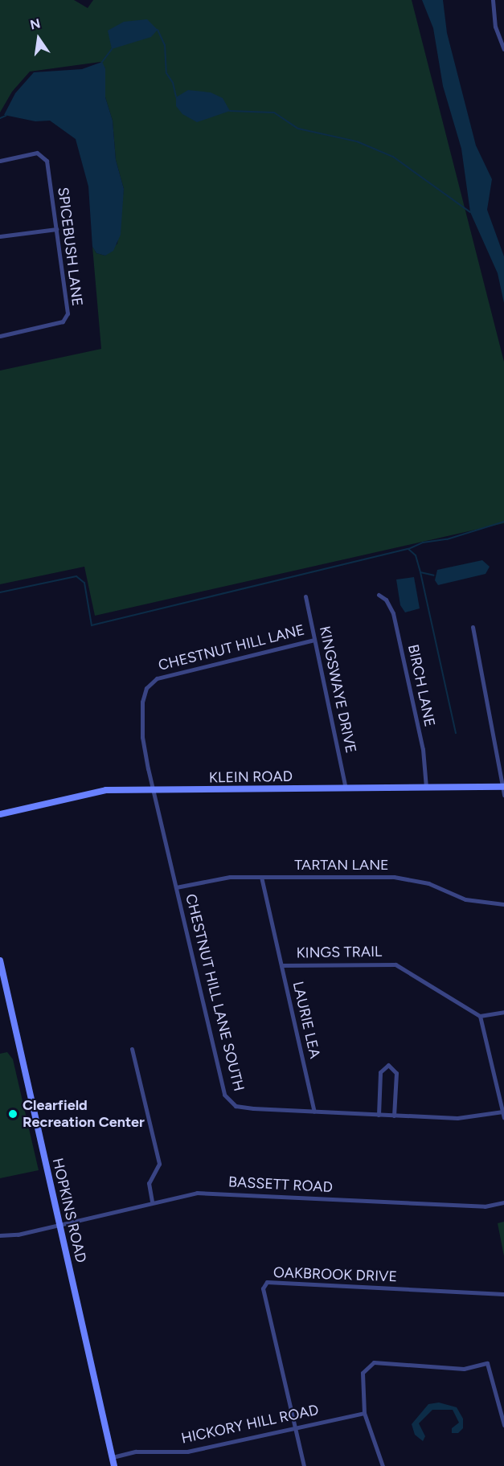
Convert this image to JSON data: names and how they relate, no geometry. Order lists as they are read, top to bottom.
{
  "streets": {
    "street": [
      "SPICEBUSH LANE",
      "CHESTNUT HILL LANE",
      "BIRCH LANE",
      "KINGSWAYE DRIVE",
      "KLEIN ROAD",
      "TARTAN LANE",
      "KINGS TRAIL",
      "CHESTNUT HILL LANE SOUTH",
      "LAURIE LEA",
      "BASSETT ROAD",
      "HOPKINS ROAD",
      "OAKBROOK DRIVE",
      "HICKORY HILL ROAD"
    ]
  },
  "crossings": [
    ["CHESTNUT HILL LANE", "KINGSWAYE DRIVE"],
    ["CHESTNUT HILL LANE", "KLEIN ROAD"],
    ["CHESTNUT HILL LANE", "CHESTNUT HILL LANE SOUTH"],
    ["BIRCH LANE", "KLEIN ROAD"],
    ["KINGSWAYE DRIVE", "KLEIN ROAD"],
    ["KLEIN ROAD", "CHESTNUT HILL LANE SOUTH"],
    ["TARTAN LANE", "CHESTNUT HILL LANE SOUTH"],
    ["TARTAN LANE", "LAURIE LEA"],
    ["KINGS TRAIL", "LAURIE LEA"],
    ["CHESTNUT HILL LANE SOUTH", "LAURIE LEA"],
    ["BASSETT ROAD", "HOPKINS ROAD"],
    ["HOPKINS ROAD", "HICKORY HILL ROAD"],
    ["OAKBROOK DRIVE", "HICKORY HILL ROAD"]
  ],
  "places": ["Clearfield Recreation Center"],
  "north": "top"
}
